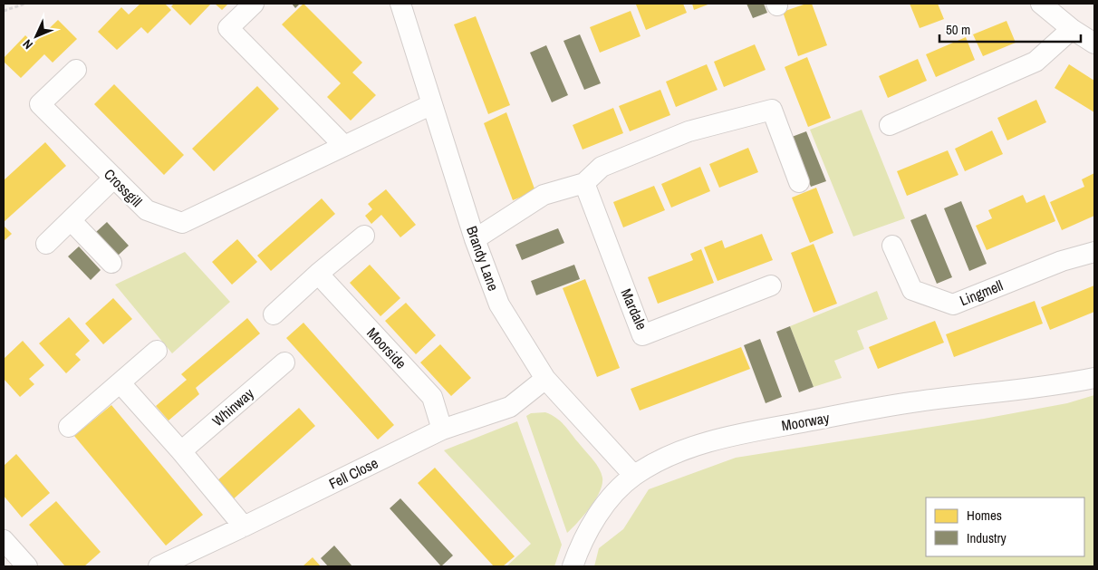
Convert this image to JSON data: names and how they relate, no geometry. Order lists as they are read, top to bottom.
{
  "streets": {
    "street": [
      "Crossgill",
      "Brandy Lane",
      "Lingmell",
      "Mardale",
      "Moorside",
      "Whinway",
      "Moorway",
      "Fell Close"
    ]
  },
  "crossings": [
    ["Crossgill", "Brandy Lane"],
    ["Brandy Lane", "Moorway"],
    ["Brandy Lane", "Fell Close"],
    ["Moorside", "Fell Close"]
  ],
  "legend": ["Homes", "Industry"],
  "scale_bar": "50 m",
  "north": "bottom left"
}
